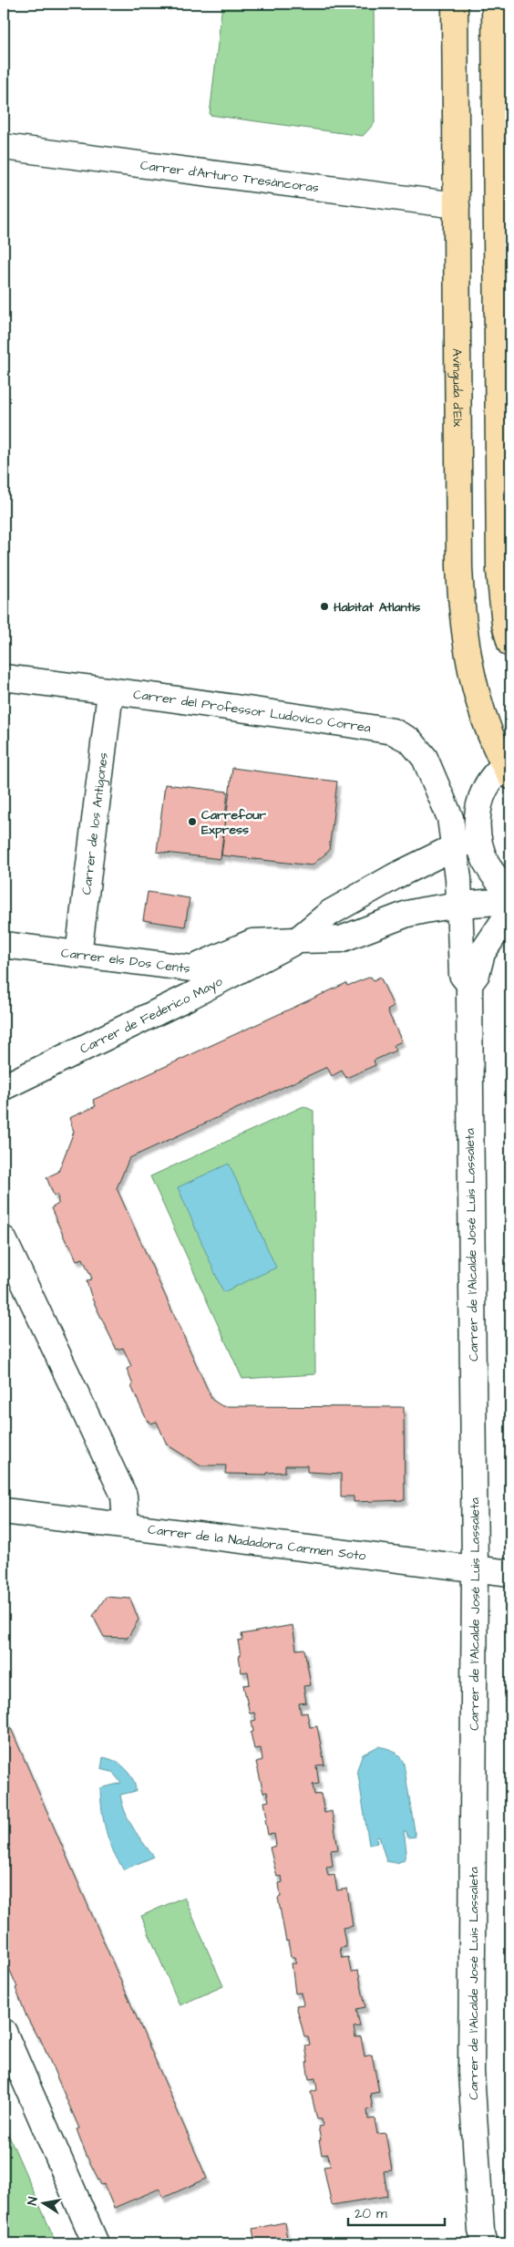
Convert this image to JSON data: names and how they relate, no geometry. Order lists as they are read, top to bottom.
{
  "streets": {
    "main road": ["Avinguda d'Elx"],
    "street": [
      "Carrer d'Arturo Tresáncoras",
      "Carrer del Professor Ludovico Correa",
      "Carrer de los Antigones",
      "Carrer els Dos Cents",
      "Carrer de Federico Mayo",
      "Carrer de l'Alcalde José Luis Lassaleta",
      "Carrer de la Nadadora Carmen Soto"
    ]
  },
  "crossings": [
    ["Carrer d'Arturo Tresáncoras", "Avinguda d'Elx"],
    ["Avinguda d'Elx", "Carrer del Professor Ludovico Correa"],
    ["Avinguda d'Elx", "Carrer de Federico Mayo"],
    ["Avinguda d'Elx", "Carrer de l'Alcalde José Luis Lassaleta"],
    ["Carrer del Professor Ludovico Correa", "Carrer de los Antigones"],
    ["Carrer del Professor Ludovico Correa", "Carrer de Federico Mayo"],
    ["Carrer del Professor Ludovico Correa", "Carrer de l'Alcalde José Luis Lassaleta"],
    ["Carrer de los Antigones", "Carrer els Dos Cents"],
    ["Carrer els Dos Cents", "Carrer de Federico Mayo"],
    ["Carrer de Federico Mayo", "Carrer de l'Alcalde José Luis Lassaleta"],
    ["Carrer de l'Alcalde José Luis Lassaleta", "Carrer de la Nadadora Carmen Soto"]
  ],
  "places": ["Habitat Atlantis", "Carrefour Express"],
  "scale_bar": "20 m",
  "north": "left"
}
